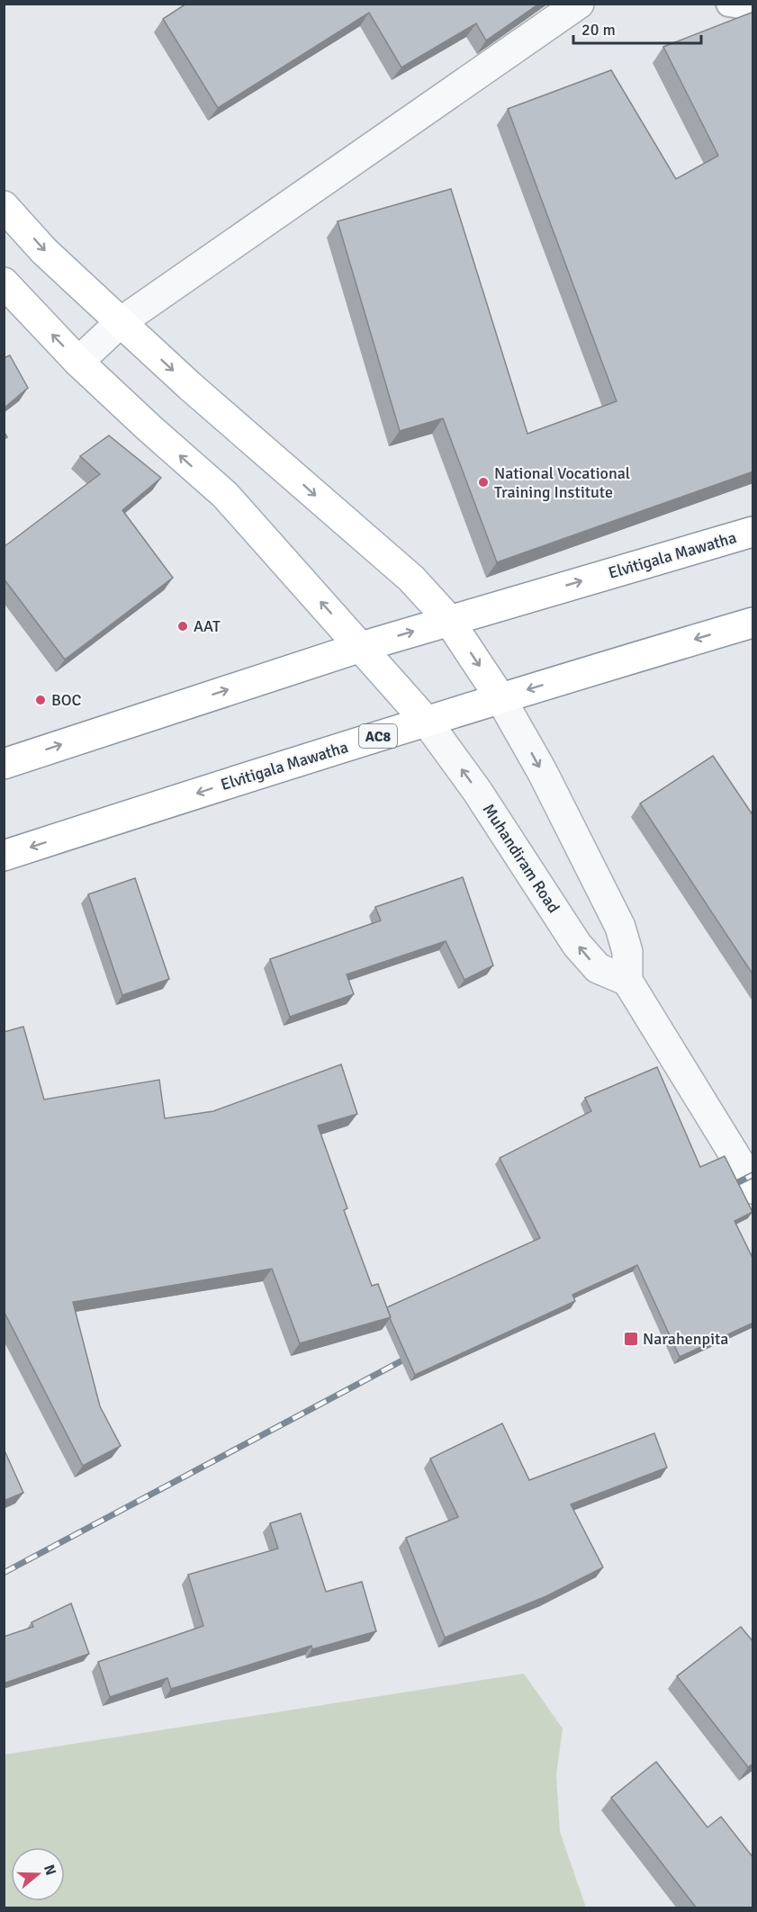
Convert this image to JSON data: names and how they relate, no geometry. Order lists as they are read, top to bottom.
{
  "streets": {
    "main road": ["Elvitigala Mawatha", "AC8"],
    "street": ["Muhandiram Road"]
  },
  "crossings": [
    ["Elvitigala Mawatha", "Muhandiram Road"]
  ],
  "places": {
    "other": ["National Vocational Training Institute", "AAT", "BOC"],
    "transit": ["Narahenpita"]
  },
  "scale_bar": "20 m",
  "north": "right"
}
